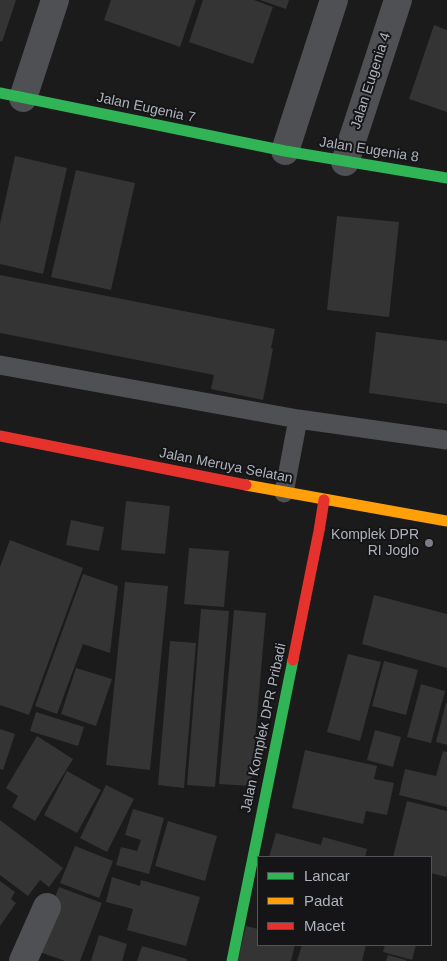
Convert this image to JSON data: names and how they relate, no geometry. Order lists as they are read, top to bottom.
{
  "streets": {
    "street": [
      "Jalan Eugenia 4",
      "Jalan Eugenia 7",
      "Jalan Eugenia 8",
      "Jalan Meruya Selatan",
      "Jalan Komplek DPR Pribadi"
    ]
  },
  "crossings": [
    ["Jalan Eugenia 4", "Jalan Eugenia 8"],
    ["Jalan Eugenia 7", "Jalan Eugenia 8"],
    ["Jalan Meruya Selatan", "Jalan Komplek DPR Pribadi"]
  ],
  "places": ["Komplek DPR RI Joglo"],
  "legend": ["Lancar", "Padat", "Macet"]
}
